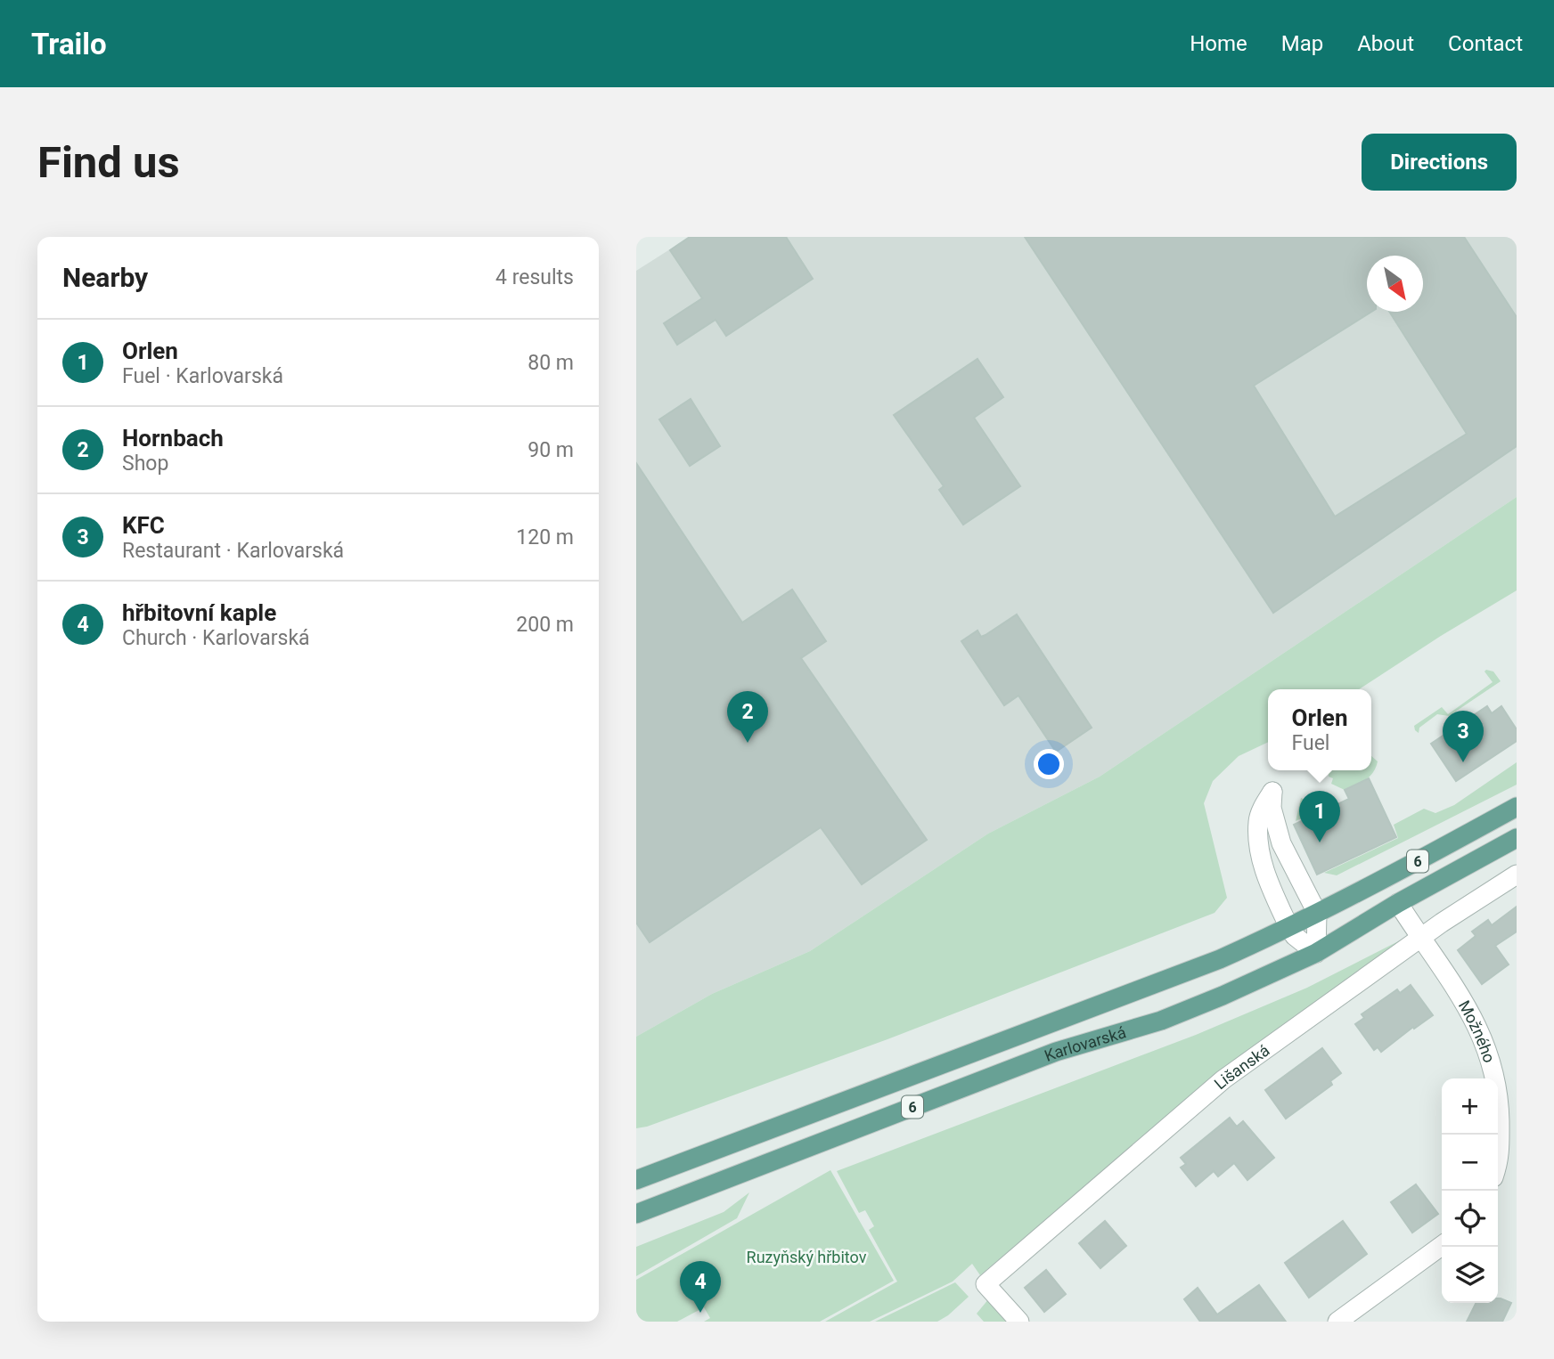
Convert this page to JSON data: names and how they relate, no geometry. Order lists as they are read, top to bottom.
{
  "streets": {
    "main road": ["6", "Karlovarská"],
    "street": ["Možného", "Lišanská"]
  },
  "crossings": [
    ["Možného", "Karlovarská"],
    ["Možného", "Lišanská"]
  ],
  "parks": ["Ruzyňský hřbitov"],
  "north": "bottom right",
  "page": {
    "header": "Trailo",
    "nav": [
      "Home",
      "Map",
      "About",
      "Contact"
    ],
    "buttons": "Directions",
    "title": "Find us",
    "heading": ["Nearby", "4 results"],
    "list": [
      {
        "mark": "1",
        "name": "Orlen",
        "note": "Fuel · Karlovarská",
        "value": "80 m"
      },
      {
        "mark": "2",
        "name": "Hornbach",
        "note": "Shop",
        "value": "90 m"
      },
      {
        "mark": "3",
        "name": "KFC",
        "note": "Restaurant · Karlovarská",
        "value": "120 m"
      },
      {
        "mark": "4",
        "name": "hřbitovní kaple",
        "note": "Church · Karlovarská",
        "value": "200 m"
      }
    ],
    "popup": ["Orlen", "Fuel"],
    "pins": [
      "2",
      "3",
      "1",
      "4"
    ],
    "map_buttons": ["+", "−"]
  }
}
